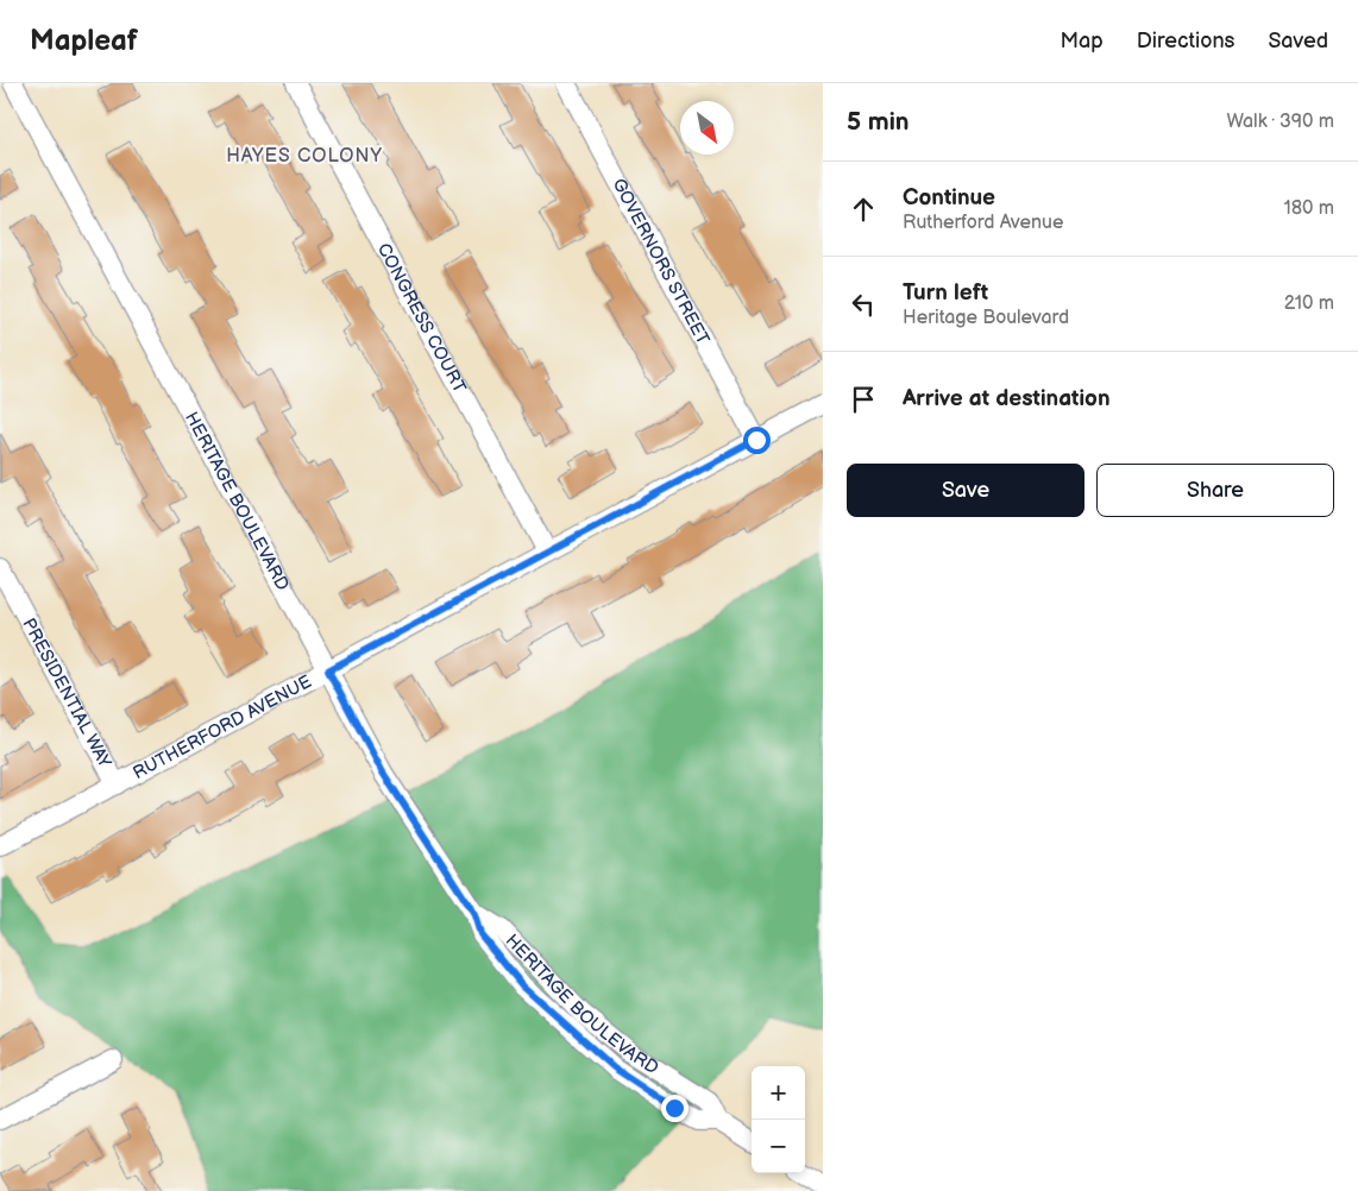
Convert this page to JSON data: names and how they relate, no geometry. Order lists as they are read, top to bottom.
{
  "streets": {
    "street": [
      "GOVERNORS STREET",
      "CONGRESS COURT",
      "HERITAGE BOULEVARD",
      "PRESIDENTIAL WAY",
      "RUTHERFORD AVENUE"
    ]
  },
  "crossings": [
    ["GOVERNORS STREET", "RUTHERFORD AVENUE"],
    ["CONGRESS COURT", "RUTHERFORD AVENUE"],
    ["HERITAGE BOULEVARD", "RUTHERFORD AVENUE"],
    ["PRESIDENTIAL WAY", "RUTHERFORD AVENUE"]
  ],
  "districts": ["HAYES COLONY"],
  "north": "bottom right",
  "page": {
    "header": "Mapleaf",
    "nav": ["Map", "Directions", "Saved"],
    "heading": ["5 min", "Walk · 390 m"],
    "list": [
      ["Continue", "Rutherford Avenue", "180 m"],
      ["Turn left", "Heritage Boulevard", "210 m"],
      "Arrive at destination"
    ],
    "buttons": ["Save", "Share"],
    "map_buttons": ["+", "−"]
  }
}
